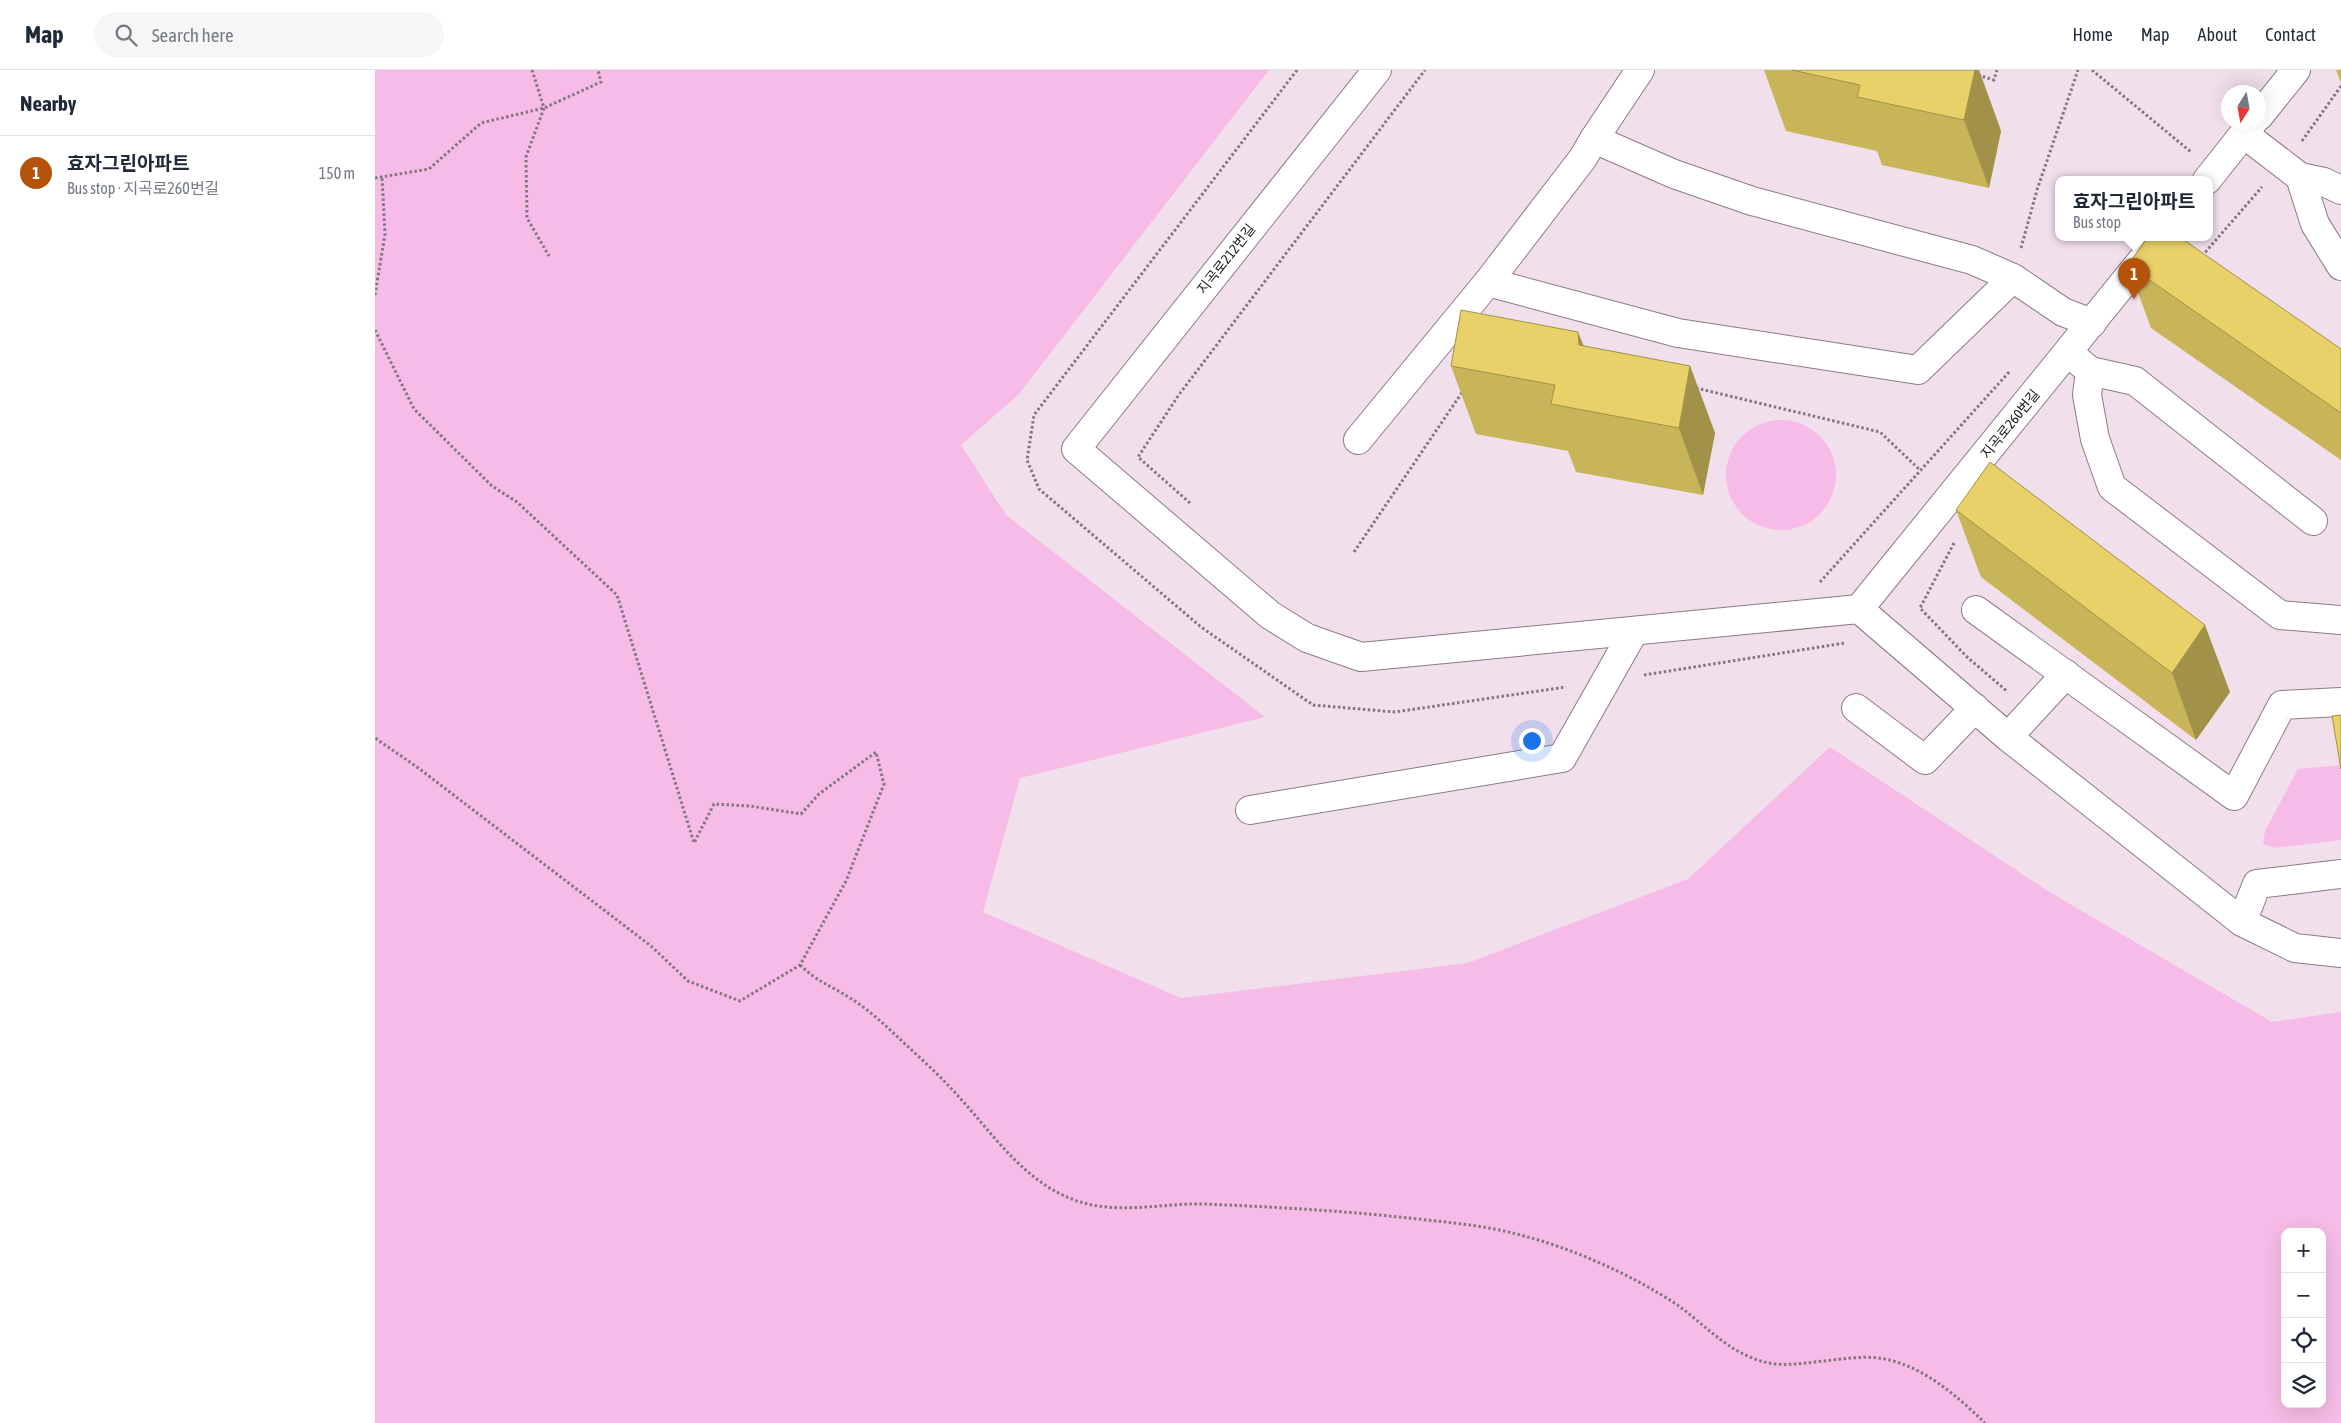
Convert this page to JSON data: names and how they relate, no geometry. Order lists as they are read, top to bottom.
{
  "streets": {
    "street": ["지곡로212번길", "지곡로260번길"]
  },
  "north": "bottom",
  "page": {
    "header": "Map",
    "search": "Search here",
    "nav": [
      "Home",
      "Map",
      "About",
      "Contact"
    ],
    "heading": "Nearby",
    "list": [
      {
        "mark": "1",
        "name": "효자그린아파트",
        "note": "Bus stop · 지곡로260번길",
        "value": "150 m"
      }
    ],
    "popup": ["효자그린아파트", "Bus stop"],
    "pins": "1",
    "map_buttons": ["+", "−"]
  }
}
